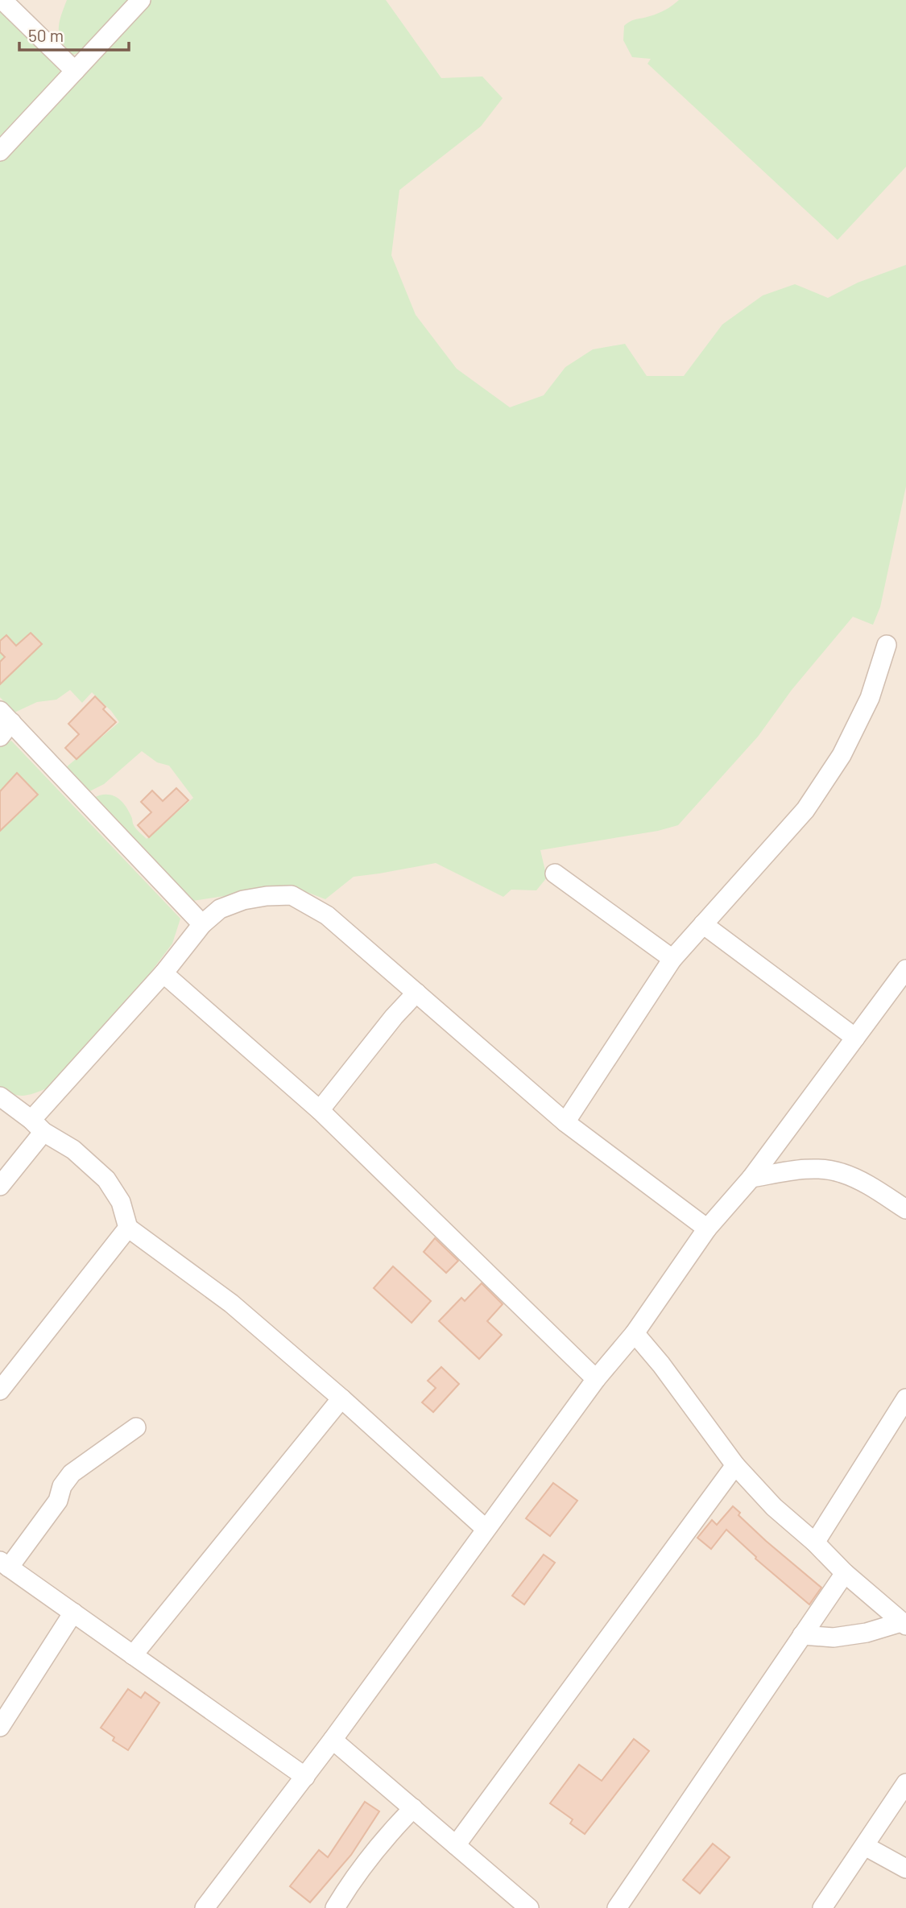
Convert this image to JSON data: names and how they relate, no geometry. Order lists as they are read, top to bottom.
{
  "scale_bar": "50 m"
}
